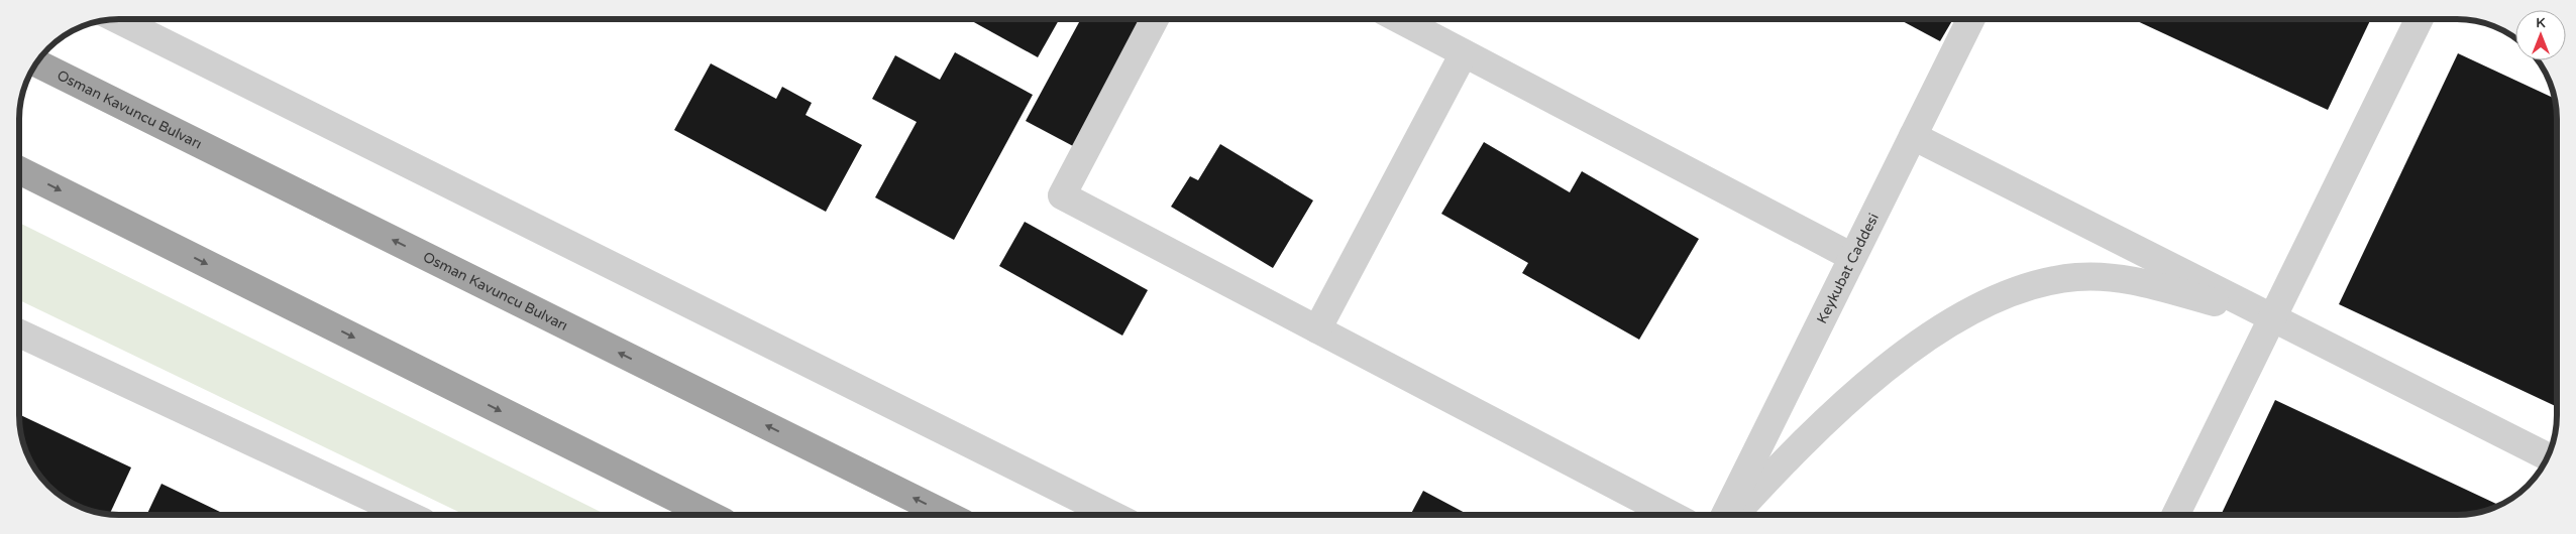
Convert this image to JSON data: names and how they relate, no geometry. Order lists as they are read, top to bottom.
{
  "streets": {
    "highway": ["Osman Kavuncu Bulvarı"],
    "street": ["Keykubat Caddesi"]
  },
  "north": "top"
}
